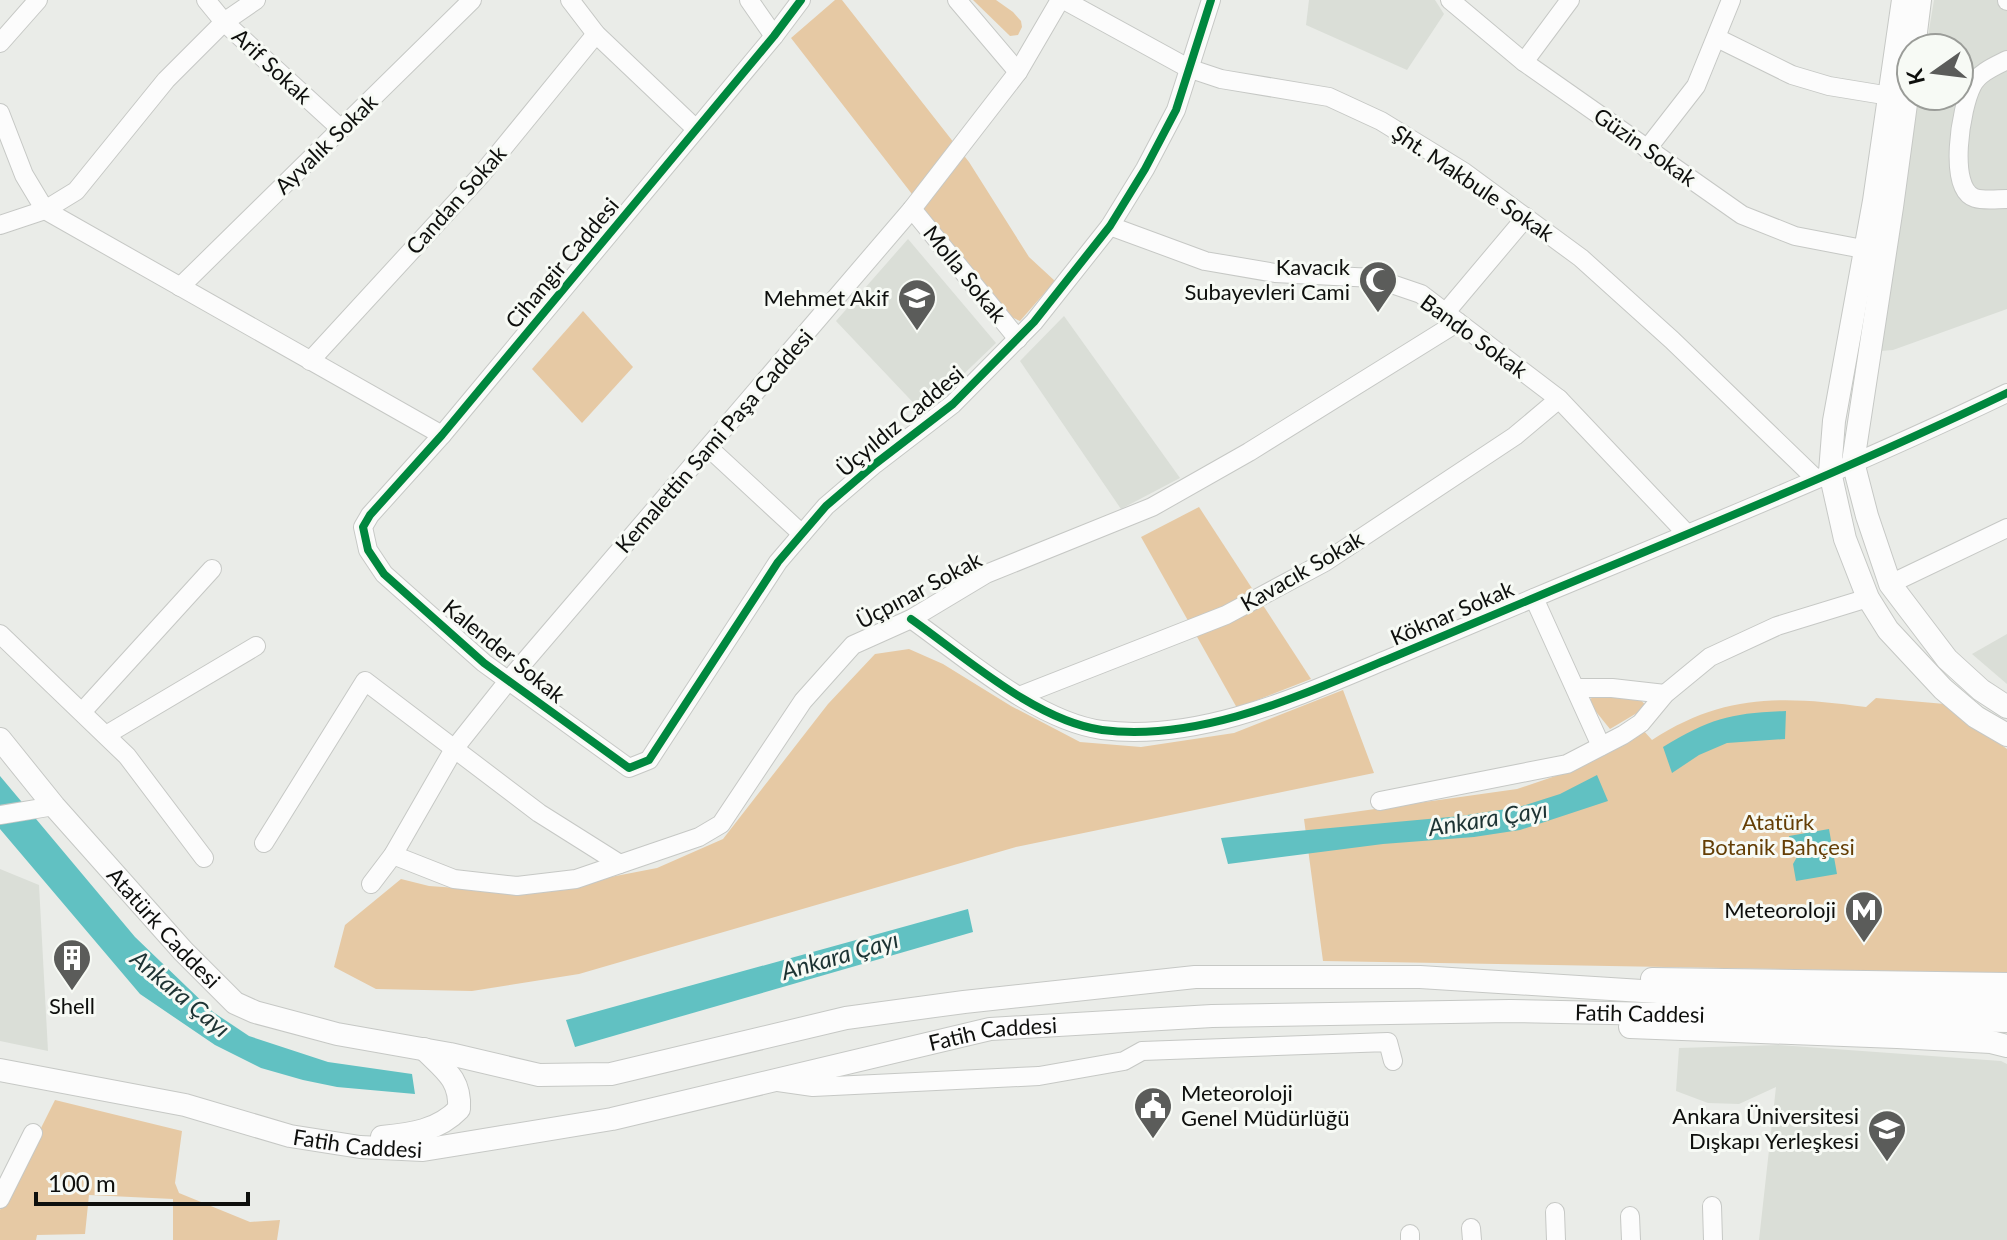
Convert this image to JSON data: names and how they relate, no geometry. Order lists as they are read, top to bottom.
{
  "streets": {
    "main road": ["Atatürk Caddesi", "Fatih Caddesi"],
    "street": [
      "Arif Sokak",
      "Ayvalık Sokak",
      "Güzin Sokak",
      "Şht. Makbule Sokak",
      "Candan Sokak",
      "Cihangir Caddesi",
      "Molla Sokak",
      "Bando Sokak",
      "Üçyıldız Caddesi",
      "Kemalettin Sami Paşa Caddesi",
      "Kavacık Sokak",
      "Üçpınar Sokak",
      "Köknar Sokak",
      "Kalender Sokak"
    ]
  },
  "crossings": [
    ["Arif Sokak", "Ayvalık Sokak"],
    ["Şht. Makbule Sokak", "Üçyıldız Caddesi"],
    ["Şht. Makbule Sokak", "Kemalettin Sami Paşa Caddesi"],
    ["Şht. Makbule Sokak", "Üçpınar Sokak"],
    ["Şht. Makbule Sokak", "Köknar Sokak"],
    ["Cihangir Caddesi", "Kalender Sokak"],
    ["Molla Sokak", "Üçyıldız Caddesi"],
    ["Molla Sokak", "Kemalettin Sami Paşa Caddesi"],
    ["Bando Sokak", "Üçyıldız Caddesi"],
    ["Bando Sokak", "Kavacık Sokak"],
    ["Bando Sokak", "Üçpınar Sokak"],
    ["Bando Sokak", "Köknar Sokak"],
    ["Üçyıldız Caddesi", "Kalender Sokak"],
    ["Kemalettin Sami Paşa Caddesi", "Üçpınar Sokak"],
    ["Kemalettin Sami Paşa Caddesi", "Kalender Sokak"],
    ["Kavacık Sokak", "Köknar Sokak"],
    ["Üçpınar Sokak", "Köknar Sokak"],
    ["Atatürk Caddesi", "Fatih Caddesi"]
  ],
  "water": ["Ankara Çayı"],
  "parks": ["Atatürk Botanik Bahçesi"],
  "places": {
    "mosque": ["Kavacık Subayevleri Cami"],
    "school or university": ["Mehmet Akif", "Ankara Üniversitesi Dışkapı Yerleşkesi"],
    "metro station": ["Meteoroloji"],
    "building": ["Shell"],
    "public building": ["Meteoroloji Genel Müdürlüğü"]
  },
  "scale_bar": "100 m",
  "north": "left"
}
